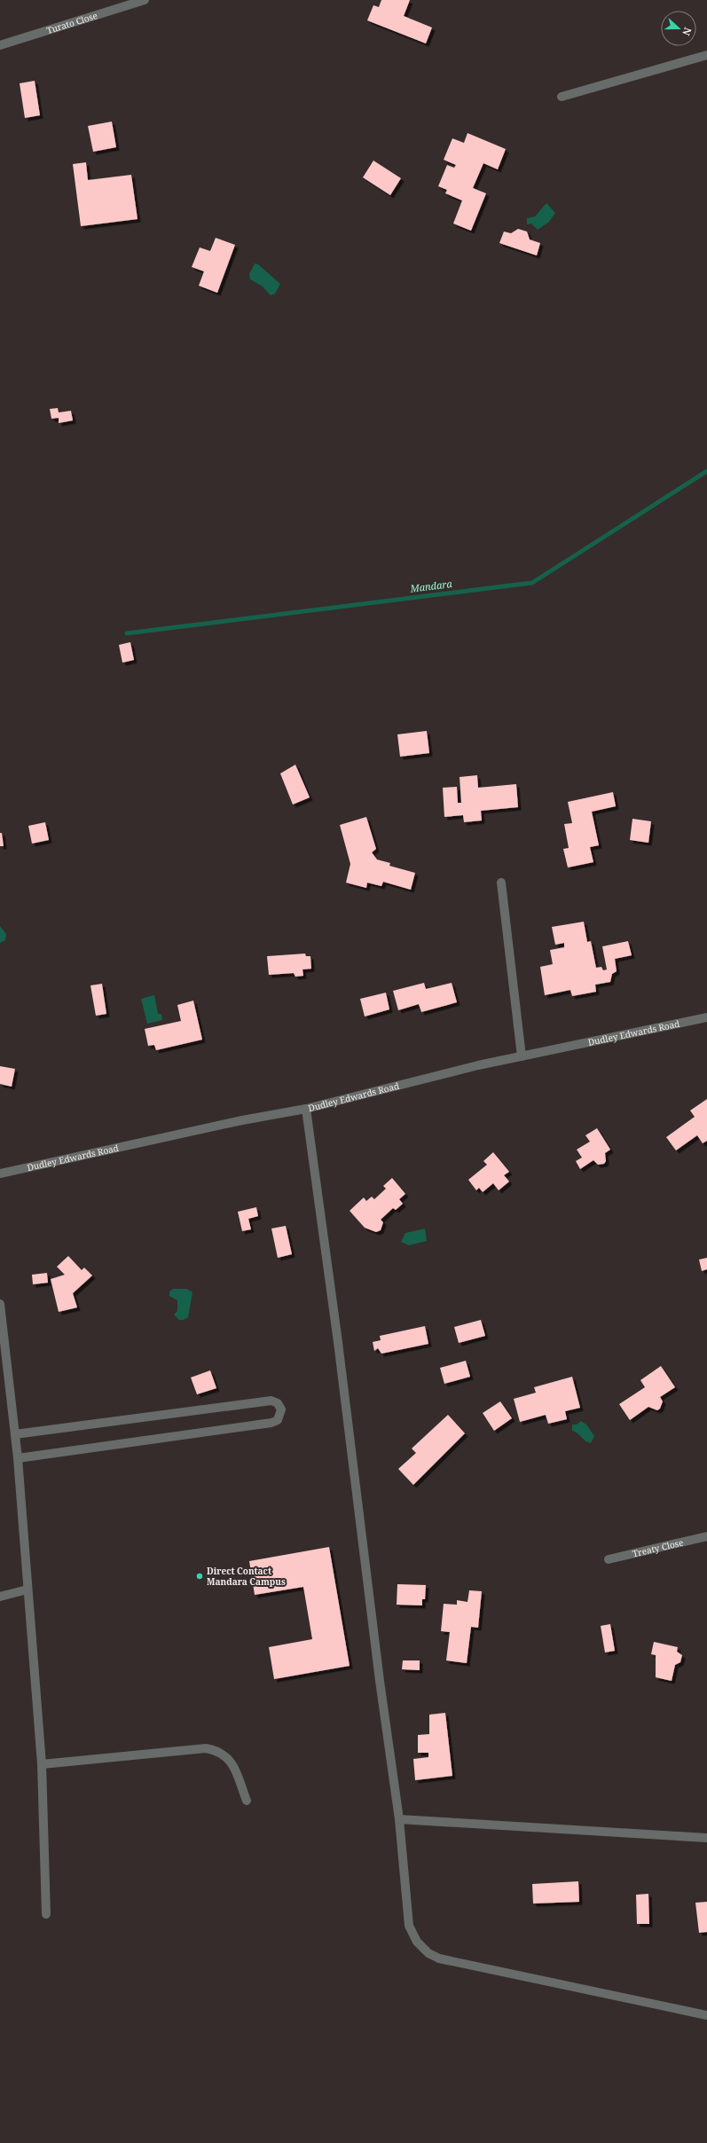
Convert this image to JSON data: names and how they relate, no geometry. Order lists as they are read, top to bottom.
{
  "streets": {
    "street": ["Turato Close", "Dudley Edwards Road", "Treaty Close"]
  },
  "water": ["Mandara"],
  "places": ["Direct Contact Mandara Campus"],
  "north": "right"
}
